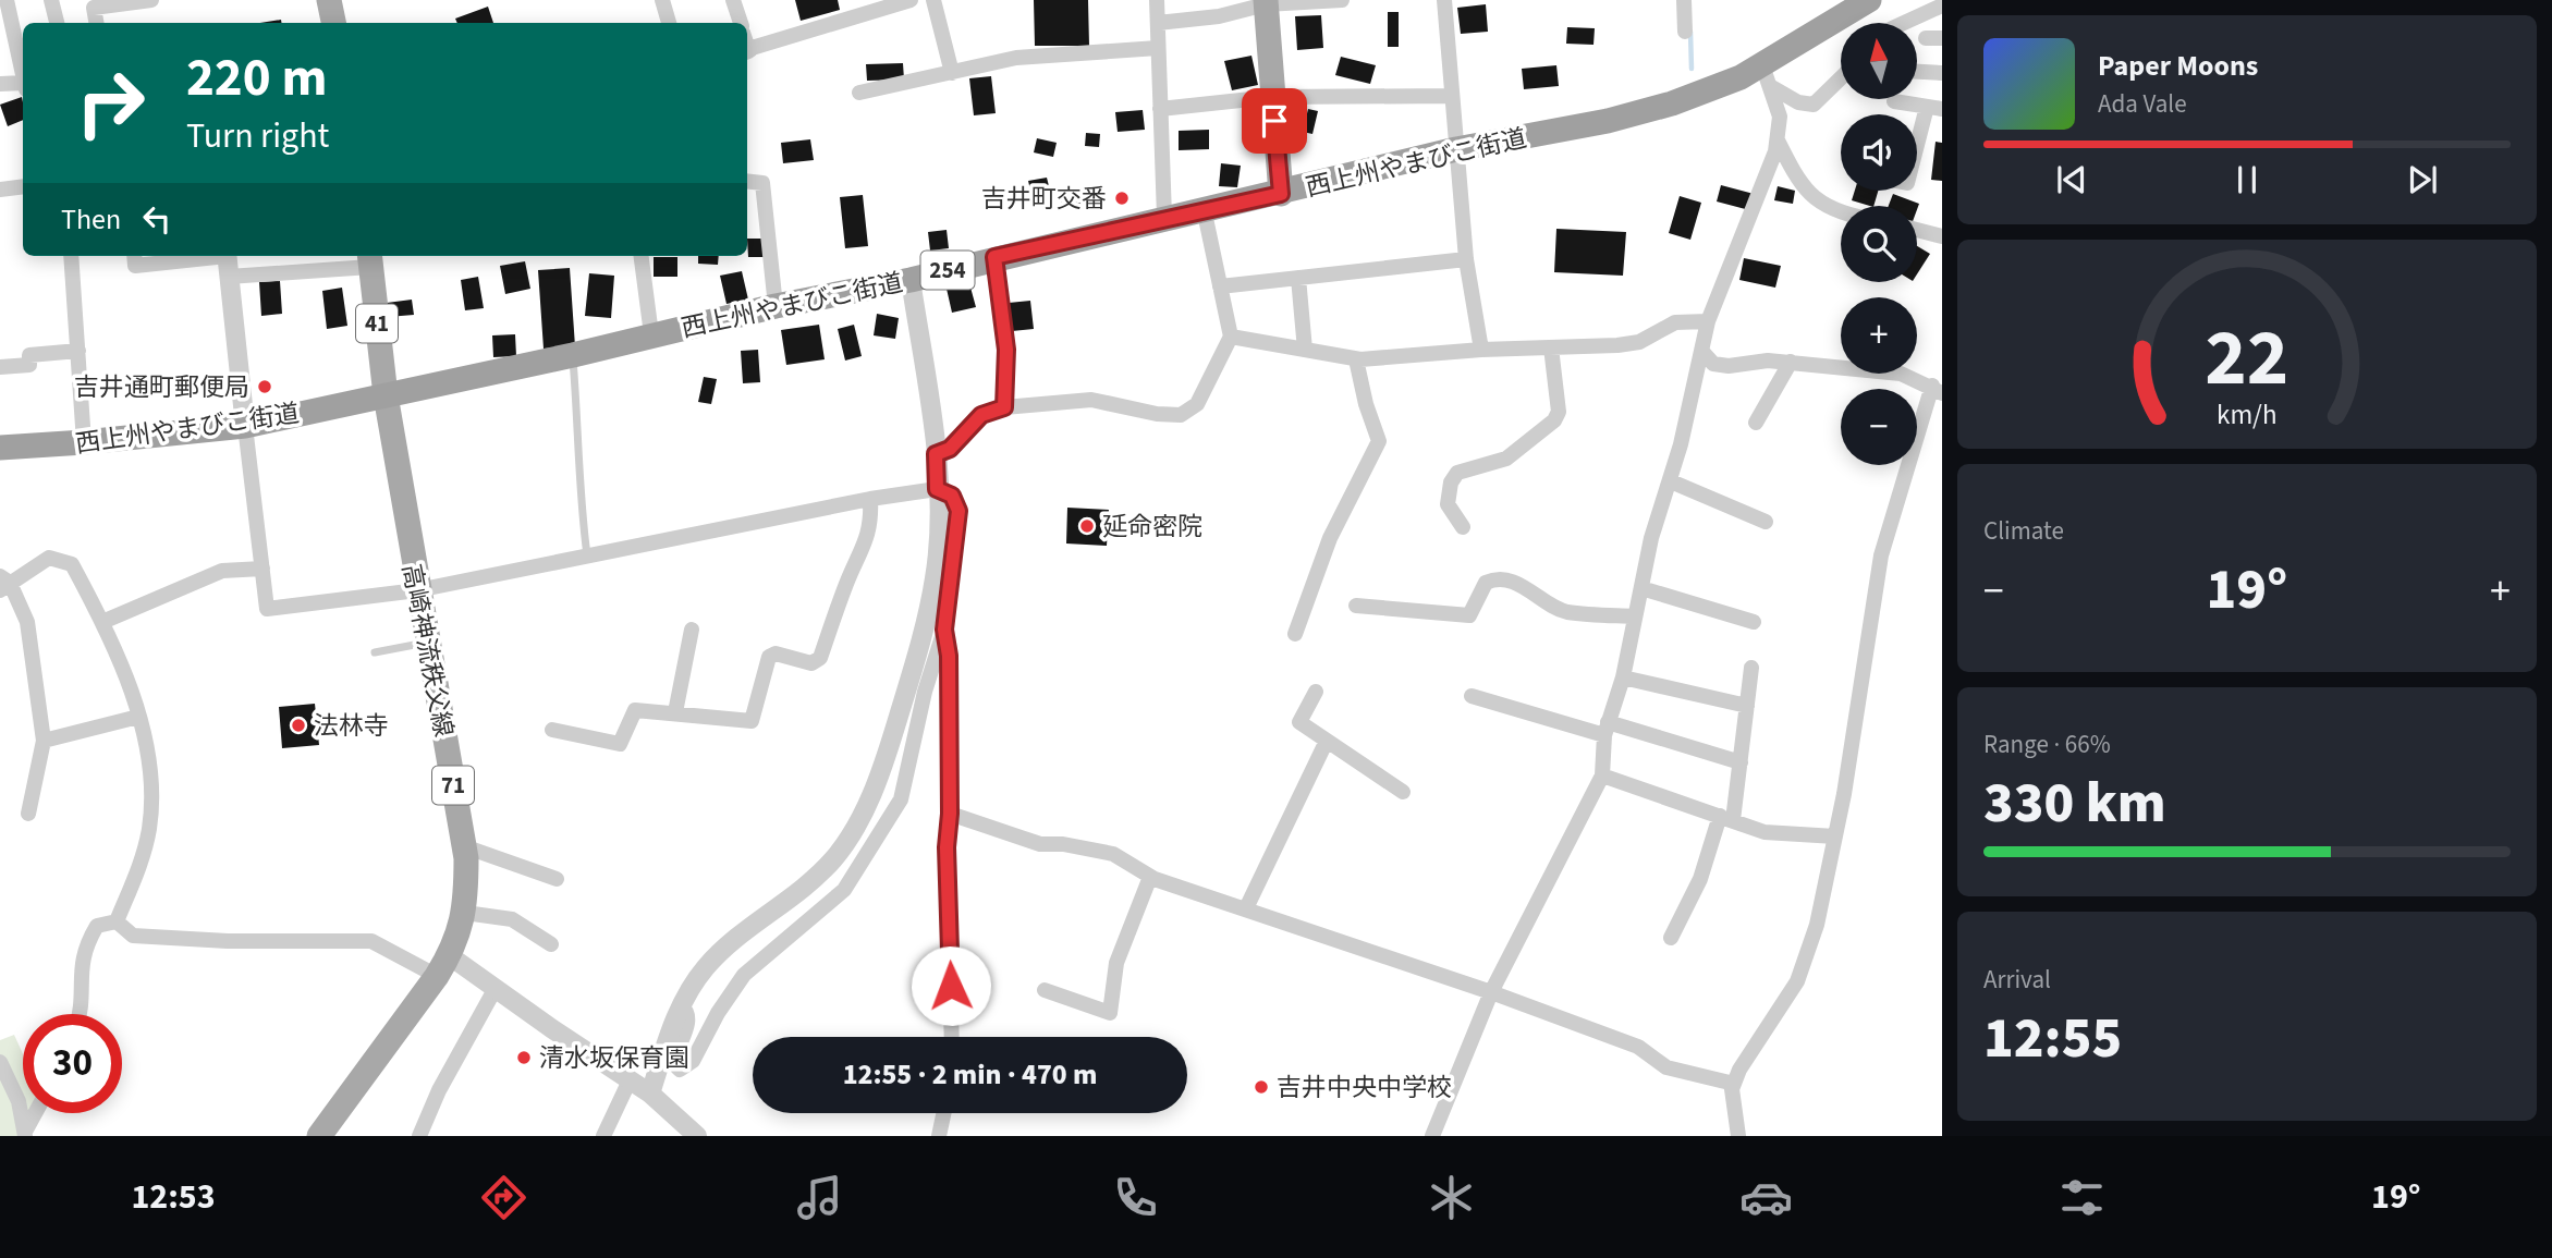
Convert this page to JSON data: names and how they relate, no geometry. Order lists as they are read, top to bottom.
{
  "streets": {
    "highway": ["西上州やまびこ街道", "254"],
    "main road": ["41", "高崎神流秩父線", "71"]
  },
  "crossings": [
    ["西上州やまびこ街道", "41"],
    ["西上州やまびこ街道", "高崎神流秩父線"],
    ["41", "高崎神流秩父線"]
  ],
  "places": [
    "吉井町交番",
    "吉井通町郵便局",
    "延命密院",
    "法林寺",
    "清水坂保育園",
    "吉井中央中学校"
  ],
  "north": "top",
  "page": {
    "map_buttons": ["+", "−"],
    "turn": ["220 m", "Turn right"],
    "song": ["Paper Moons", "Ada Vale"],
    "then": "Then",
    "tile": [
      "Climate",
      ["Range · 66%", "330 km"],
      ["Arrival", "12:55"]
    ],
    "heat": ["−", "19°", "+"],
    "limit": "30",
    "trip": "12:55 · 2 min · 470 m",
    "tabs": ["12:53", "19°"],
    "gauge": ["22", "km/h"]
  }
}
